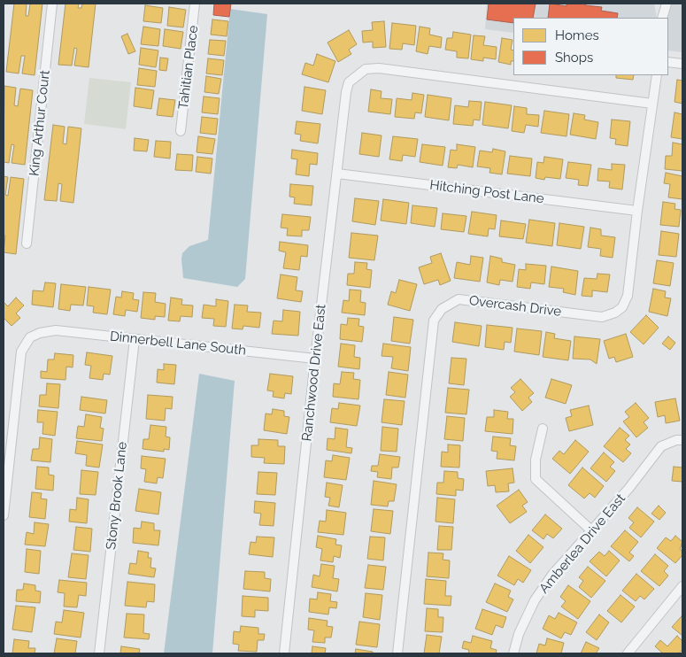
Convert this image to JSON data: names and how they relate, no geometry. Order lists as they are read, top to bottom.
{
  "streets": {
    "street": [
      "Tahitian Place",
      "King Arthur Court",
      "Hitching Post Lane",
      "Overcash Drive",
      "Dinnerbell Lane South",
      "Ranchwood Drive East",
      "Stony Brook Lane",
      "Amberlea Drive East"
    ]
  },
  "crossings": [
    ["Hitching Post Lane", "Overcash Drive"],
    ["Hitching Post Lane", "Ranchwood Drive East"],
    ["Overcash Drive", "Ranchwood Drive East"],
    ["Dinnerbell Lane South", "Ranchwood Drive East"],
    ["Dinnerbell Lane South", "Stony Brook Lane"]
  ],
  "legend": ["Homes", "Shops"]
}
